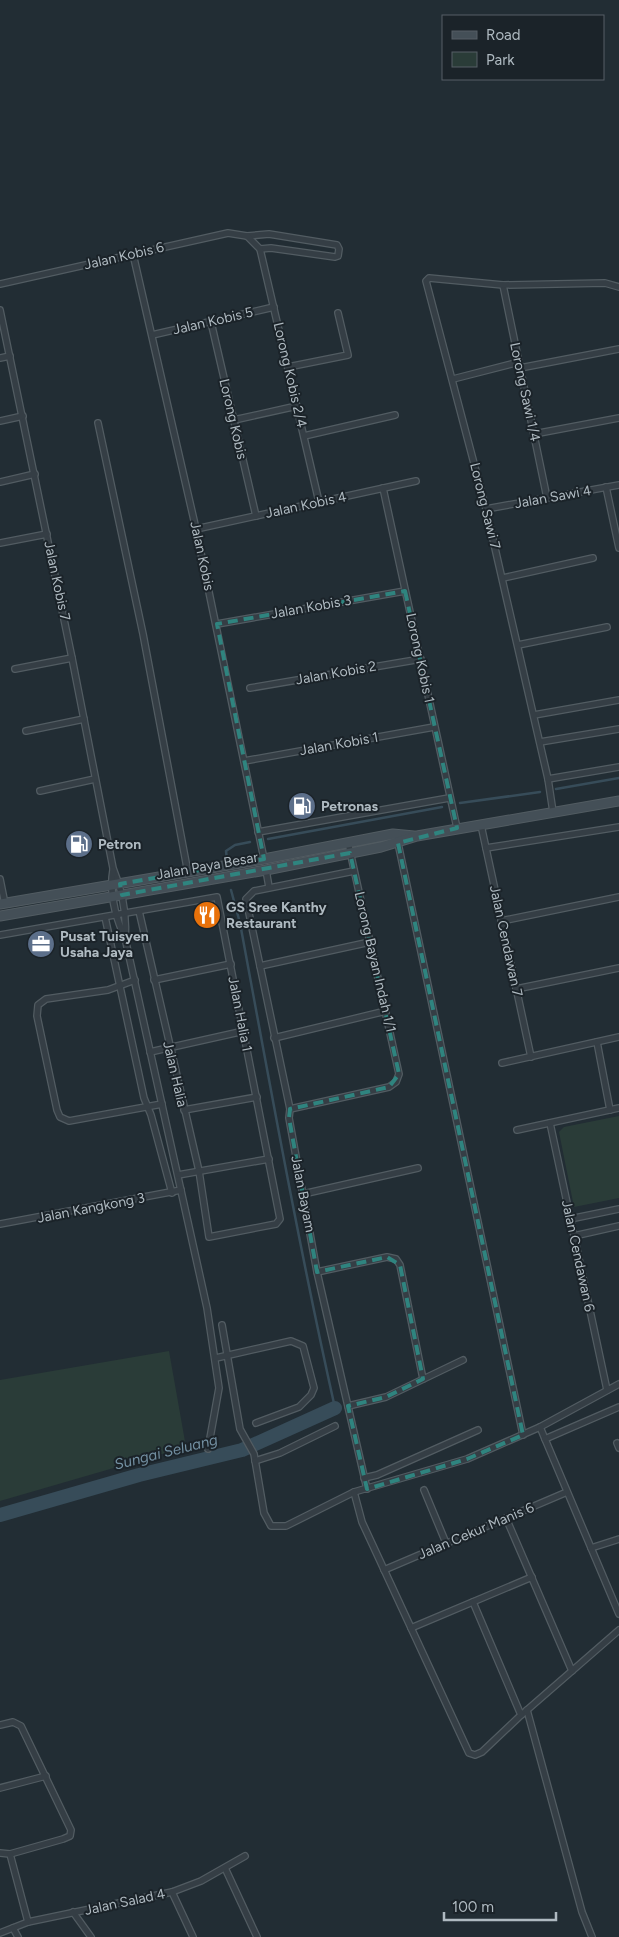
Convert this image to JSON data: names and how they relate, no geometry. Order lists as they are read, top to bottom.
{
  "streets": {
    "street": [
      "Jalan Kobis 6",
      "Jalan Kobis 5",
      "Lorong Kobis 2/4",
      "Lorong Sawi 1/4",
      "Lorong Kobis",
      "Jalan Sawi 4",
      "Jalan Kobis 4",
      "Lorong Sawi 7",
      "Jalan Kobis",
      "Jalan Kobis 7",
      "Jalan Kobis 3",
      "Lorong Kobis 1",
      "Jalan Kobis 2",
      "Jalan Kobis 1",
      "Jalan Paya Besar",
      "Jalan Cendawan 7",
      "Lorong Bayan Indah 1/1",
      "Jalan Halia 1",
      "Jalan Halia",
      "Jalan Bayam",
      "Jalan Kangkong 3",
      "Jalan Cendawan 6",
      "Jalan Cekur Manis 6",
      "Jalan Salad 4"
    ]
  },
  "crossings": [
    ["Jalan Kobis 6", "Lorong Kobis 2/4"],
    ["Jalan Kobis 6", "Jalan Kobis"],
    ["Jalan Kobis 5", "Lorong Kobis 2/4"],
    ["Jalan Kobis 5", "Lorong Kobis"],
    ["Jalan Kobis 5", "Jalan Kobis"],
    ["Lorong Kobis 2/4", "Jalan Kobis 4"],
    ["Lorong Sawi 1/4", "Jalan Sawi 4"],
    ["Lorong Sawi 1/4", "Lorong Sawi 7"],
    ["Lorong Kobis", "Jalan Kobis 4"],
    ["Jalan Sawi 4", "Lorong Sawi 7"],
    ["Jalan Kobis 4", "Jalan Kobis"],
    ["Jalan Kobis 4", "Lorong Kobis 1"],
    ["Lorong Sawi 7", "Jalan Paya Besar"],
    ["Jalan Kobis", "Jalan Kobis 3"],
    ["Jalan Kobis", "Jalan Kobis 1"],
    ["Jalan Kobis", "Jalan Paya Besar"],
    ["Jalan Kobis 3", "Lorong Kobis 1"],
    ["Lorong Kobis 1", "Jalan Kobis 2"],
    ["Lorong Kobis 1", "Jalan Kobis 1"],
    ["Lorong Kobis 1", "Jalan Paya Besar"],
    ["Jalan Paya Besar", "Jalan Cendawan 7"],
    ["Jalan Paya Besar", "Lorong Bayan Indah 1/1"],
    ["Lorong Bayan Indah 1/1", "Jalan Bayam"],
    ["Jalan Halia 1", "Jalan Halia"]
  ],
  "water": ["Sungai Seluang"],
  "places": {
    "fuel station": ["Petronas", "Petron"],
    "restaurant": ["GS Sree Kanthy Restaurant"],
    "office": ["Pusat Tuisyen Usaha Jaya"]
  },
  "legend": ["Road", "Park"],
  "scale_bar": "100 m"
}
